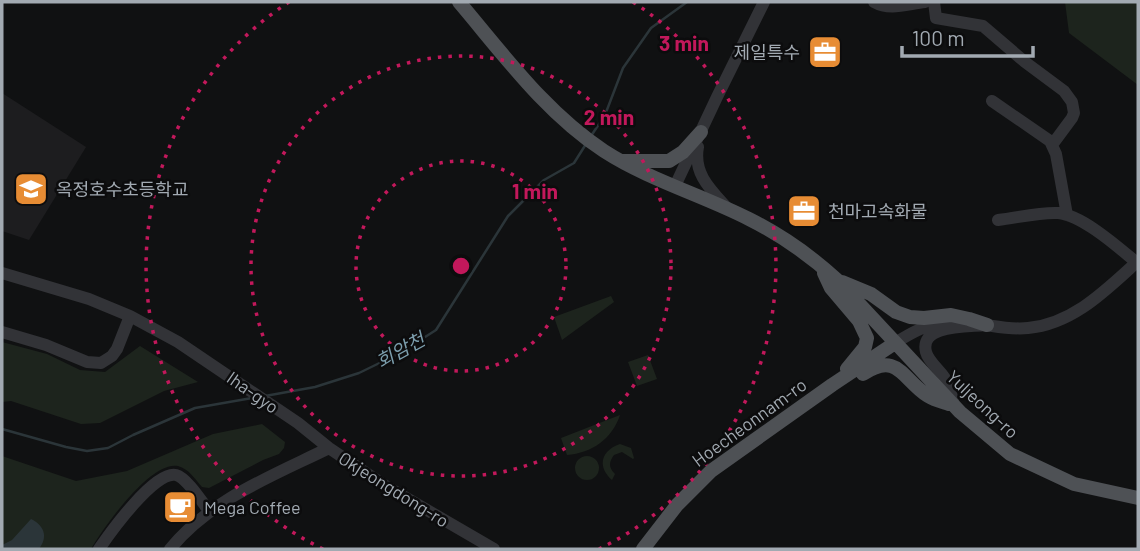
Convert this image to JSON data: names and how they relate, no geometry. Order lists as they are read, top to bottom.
{
  "streets": {
    "main road": ["Yuljeong-ro", "Hoecheonnam-ro"],
    "street": ["Iha-gyo", "Okjeongdong-ro"]
  },
  "crossings": [
    ["Iha-gyo", "Okjeongdong-ro"],
    ["Yuljeong-ro", "Hoecheonnam-ro"]
  ],
  "water": ["회암천"],
  "places": {
    "office": ["제일특수", "천마고속화물"],
    "school or university": ["옥정호수초등학교"],
    "cafe": ["Mega Coffee"]
  },
  "scale_bar": "100 m",
  "rings": ["3 min", "2 min", "1 min"]
}
